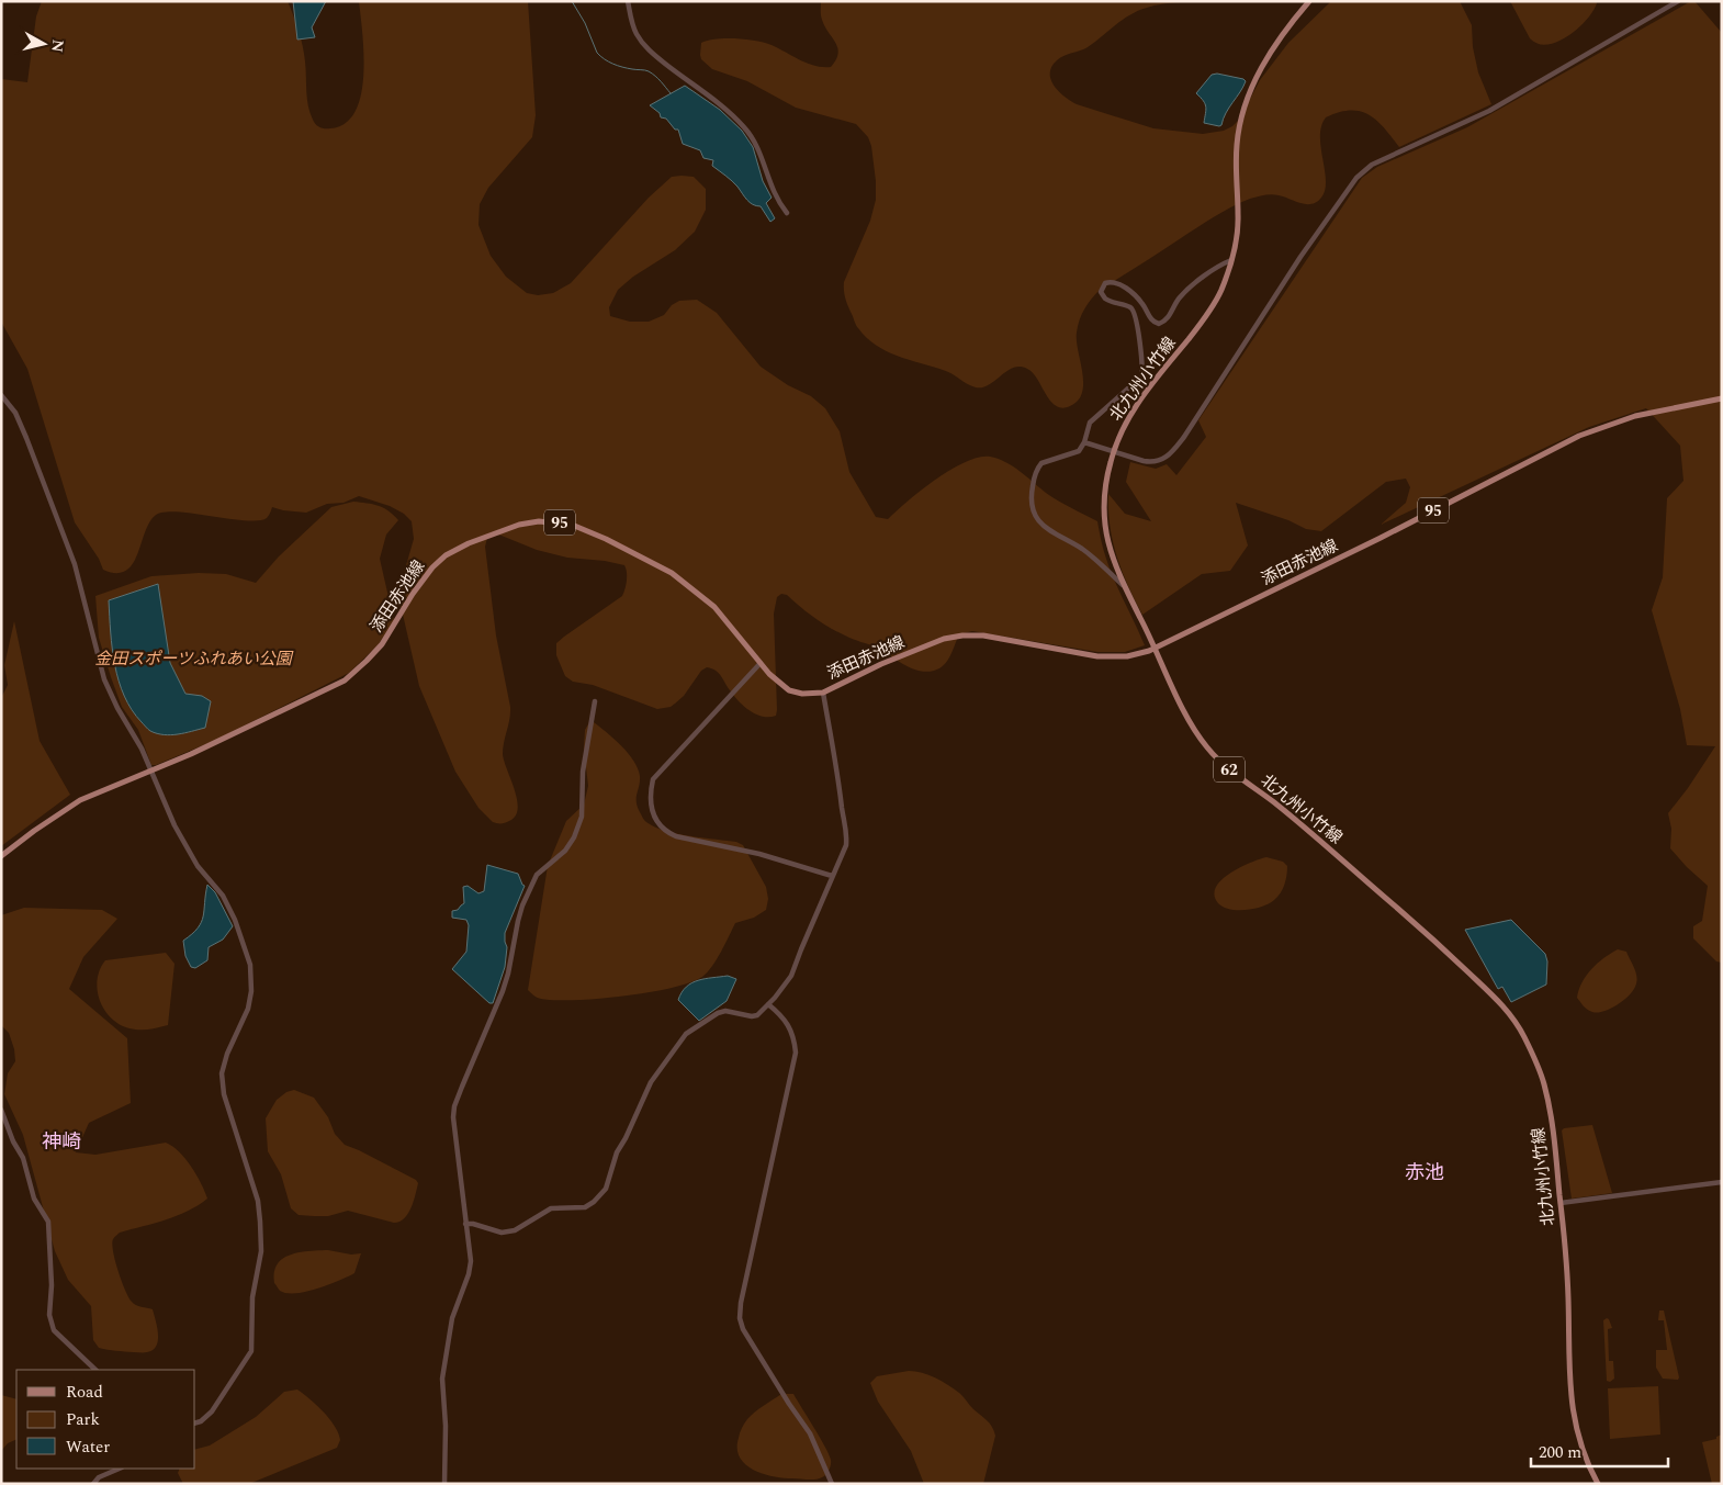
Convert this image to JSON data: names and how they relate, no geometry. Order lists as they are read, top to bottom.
{
  "streets": {
    "main road": [
      "北九州小竹線",
      "95",
      "添田赤池線",
      "62"
    ]
  },
  "crossings": [
    ["北九州小竹線", "添田赤池線"]
  ],
  "districts": ["神崎", "赤池"],
  "parks": ["金田スポーツふれあい公園"],
  "legend": ["Road", "Park", "Water"],
  "scale_bar": "200 m",
  "north": "right"
}
